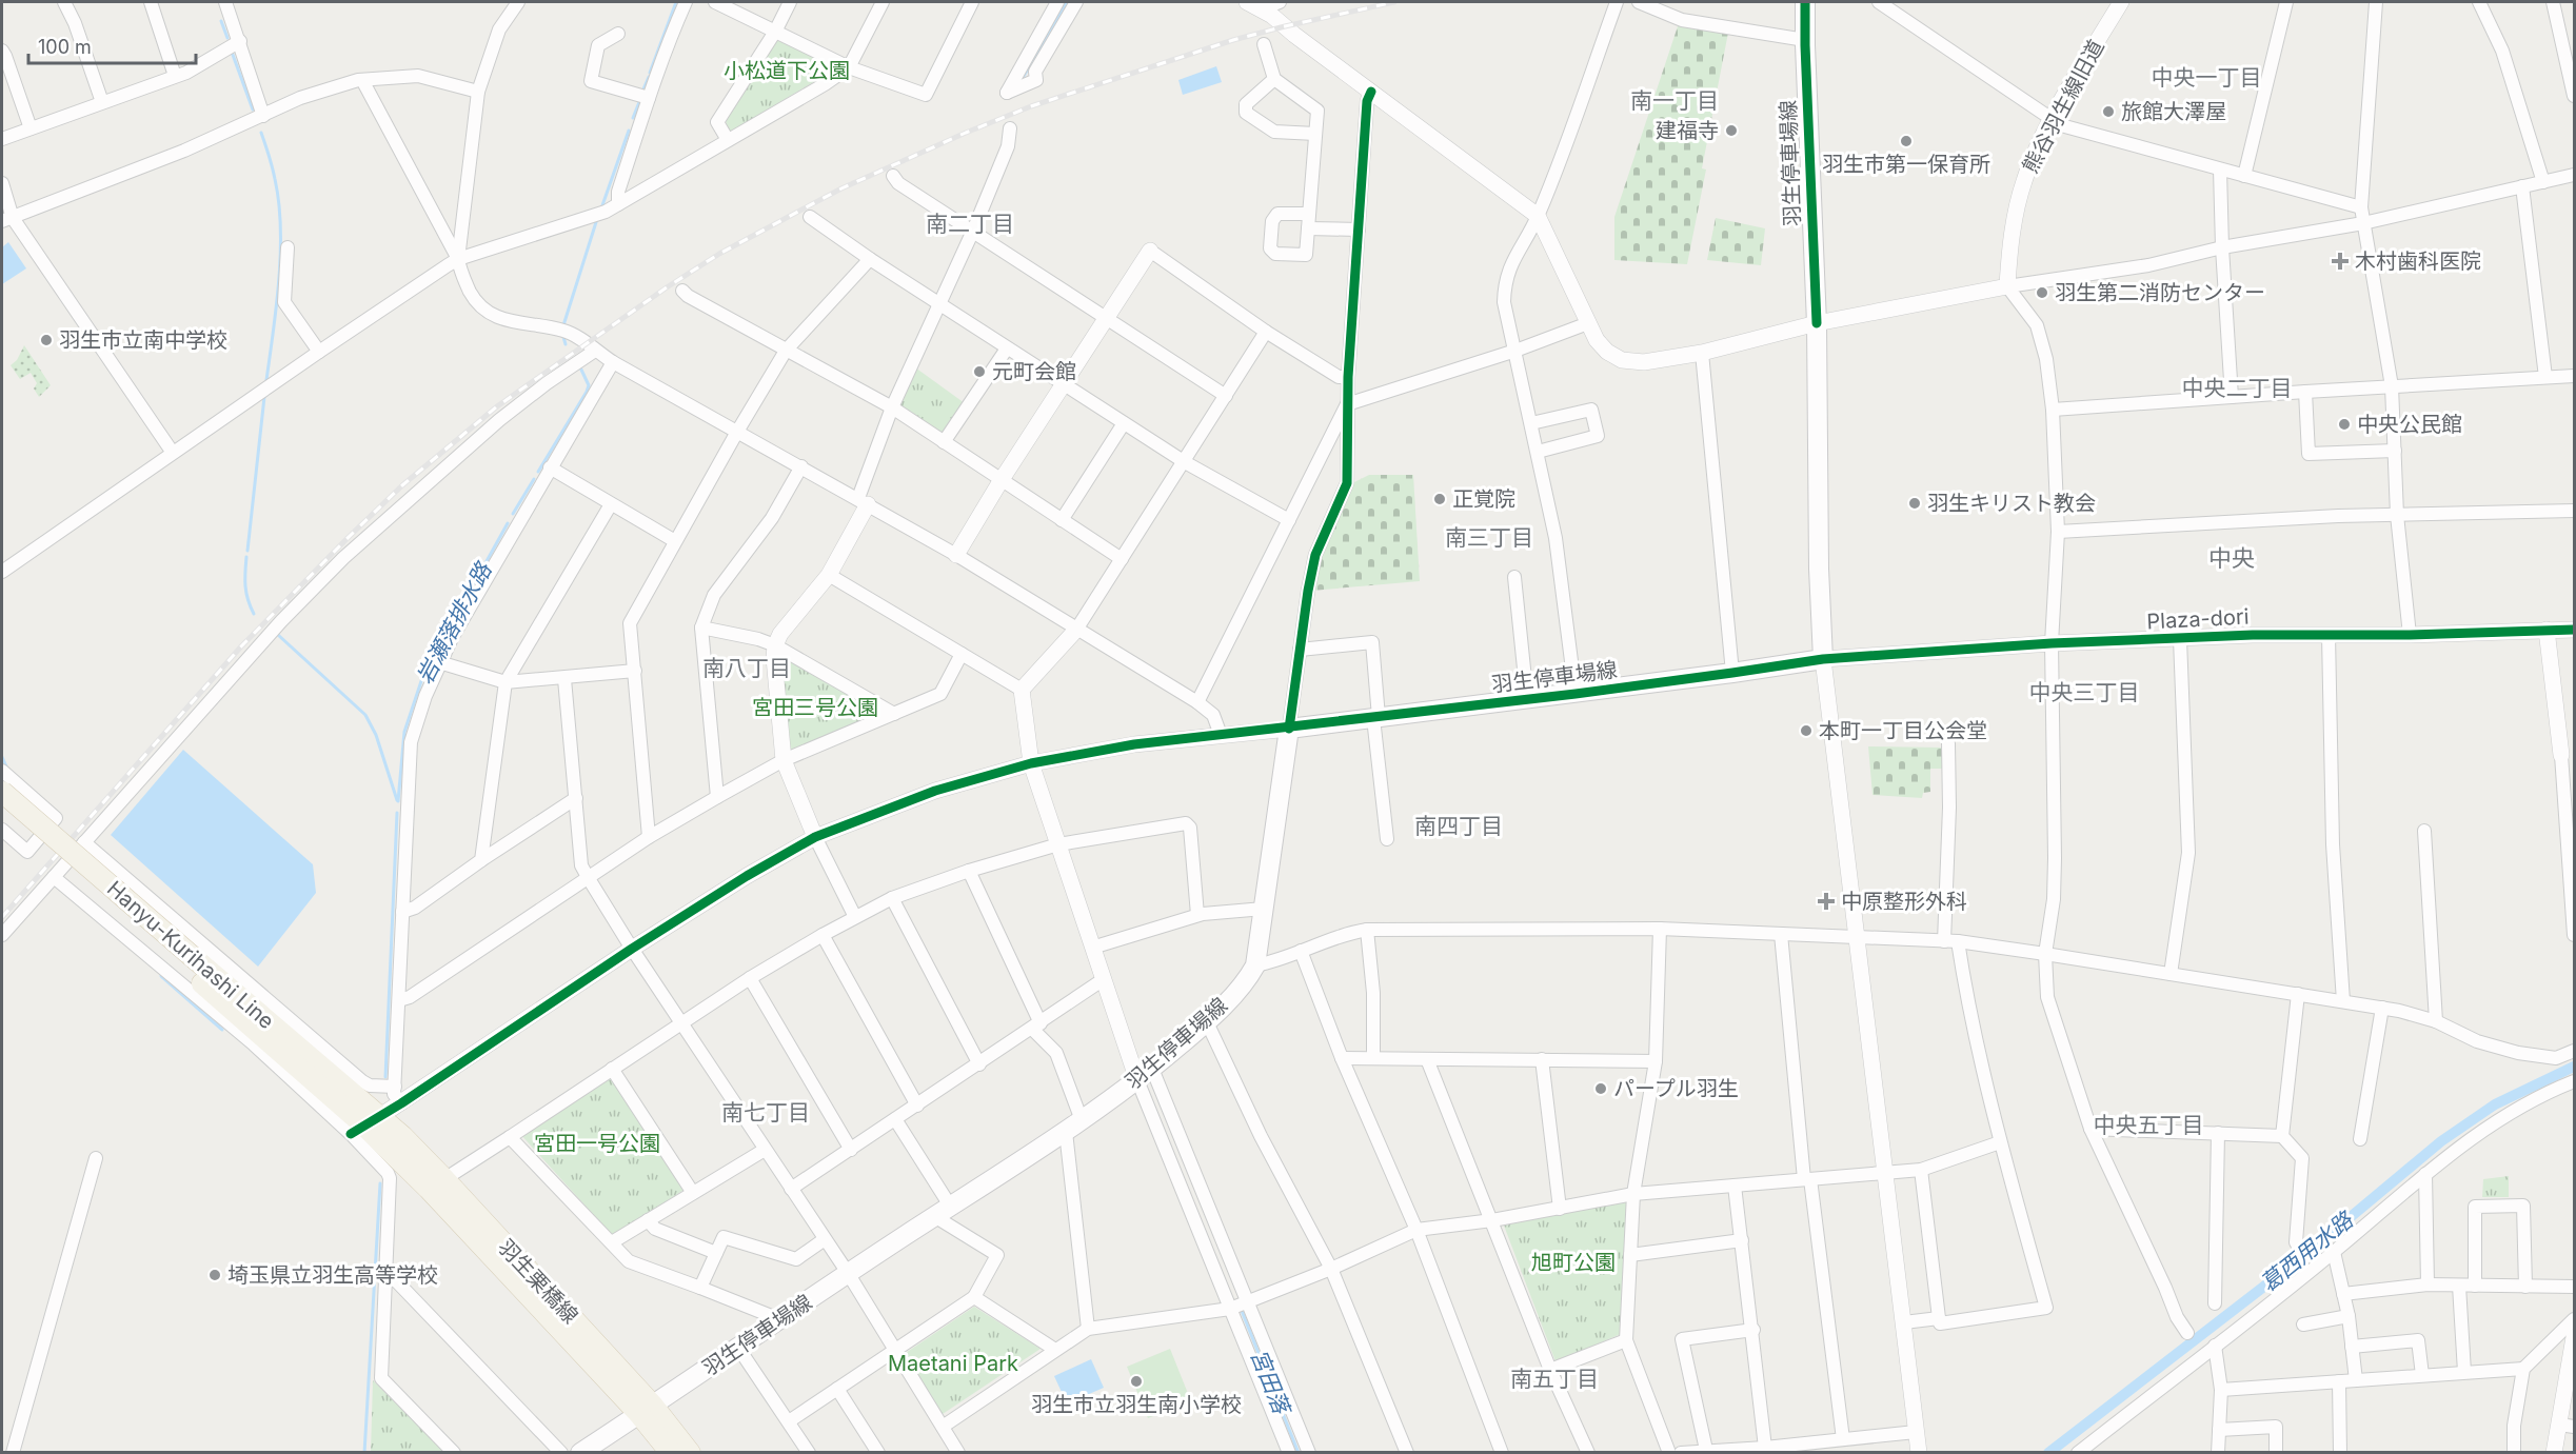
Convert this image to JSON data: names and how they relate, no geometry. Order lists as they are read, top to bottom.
{
  "streets": {
    "main road": ["羽生停車場線", "Hanyu-Kurihashi Line", "羽生栗橋線"],
    "street": ["熊谷羽生線旧道", "Plaza-dori"]
  },
  "crossings": [
    ["羽生停車場線", "Plaza-dori"],
    ["羽生停車場線", "羽生栗橋線"],
    ["Hanyu-Kurihashi Line", "羽生栗橋線"]
  ],
  "districts": [
    "中央一丁目",
    "南一丁目",
    "南二丁目",
    "中央二丁目",
    "南三丁目",
    "中央",
    "南八丁目",
    "中央三丁目",
    "南四丁目",
    "南七丁目",
    "中央五丁目",
    "南五丁目"
  ],
  "water": ["岩瀬落排水路", "葛西用水路", "宮田落"],
  "parks": [
    "小松道下公園",
    "宮田三号公園",
    "宮田一号公園",
    "旭町公園",
    "Maetani Park"
  ],
  "places": {
    "other": [
      "旅館大澤屋",
      "建福寺",
      "羽生市第一保育所",
      "羽生第二消防センター",
      "羽生市立南中学校",
      "元町会館",
      "中央公民館",
      "正覚院",
      "羽生キリスト教会",
      "本町一丁目公会堂",
      "パープル羽生",
      "埼玉県立羽生高等学校",
      "羽生市立羽生南小学校"
    ],
    "health": ["木村歯科医院", "中原整形外科"]
  },
  "scale_bar": "100 m"
}
